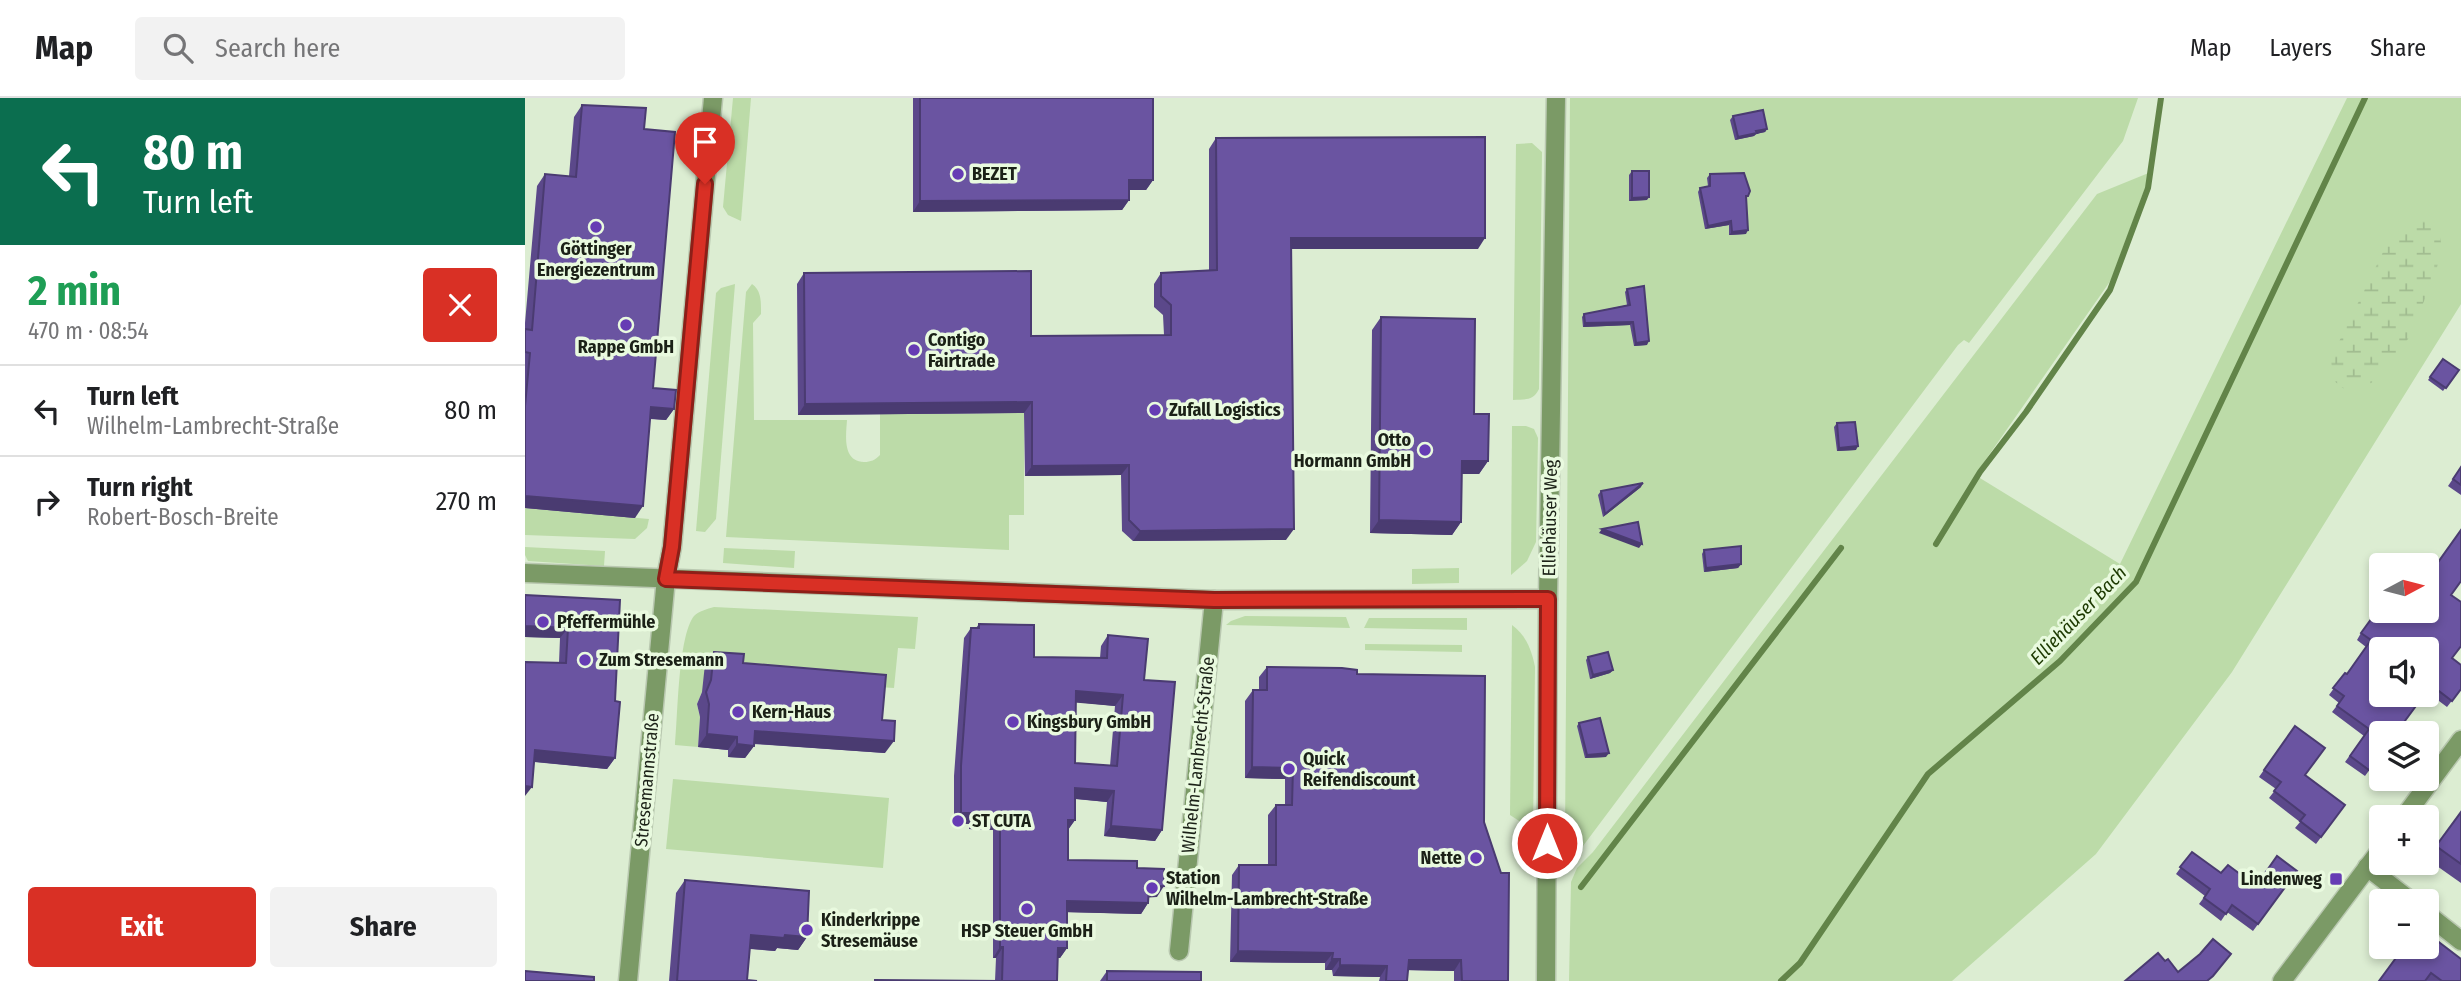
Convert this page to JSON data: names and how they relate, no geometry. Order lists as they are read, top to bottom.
{
  "streets": {
    "street": ["Elliehäuser Weg", "Wilhelm-Lambrecht-Straße", "Stresemannstraße"]
  },
  "water": ["Elliehäuser Bach"],
  "places": {
    "other": [
      "BEZET",
      "Göttinger Energiezentrum",
      "Rappe GmbH",
      "Contigo Fairtrade",
      "Zufall Logistics",
      "Otto Hormann GmbH",
      "Pfeffermühle",
      "Zum Stresemann",
      "Kern-Haus",
      "Kingsbury GmbH",
      "Quick Reifendiscount",
      "ST CUTA",
      "Nette",
      "Station Wilhelm-Lambrecht-Straße",
      "HSP Steuer GmbH",
      "Kinderkrippe Stresemäuse"
    ],
    "transit": ["Lindenweg"]
  },
  "north": "right",
  "page": {
    "header": "Map",
    "search": "Search here",
    "nav": ["Map", "Layers", "Share"],
    "turn": ["80 m", "Turn left"],
    "heading": ["2 min", "470 m · 08:54"],
    "list": [
      {
        "name": "Turn left",
        "note": "Wilhelm-Lambrecht-Straße",
        "value": "80 m"
      },
      {
        "name": "Turn right",
        "note": "Robert-Bosch-Breite",
        "value": "270 m"
      }
    ],
    "map_buttons": ["+", "−"],
    "buttons": ["Exit", "Share"]
  }
}
